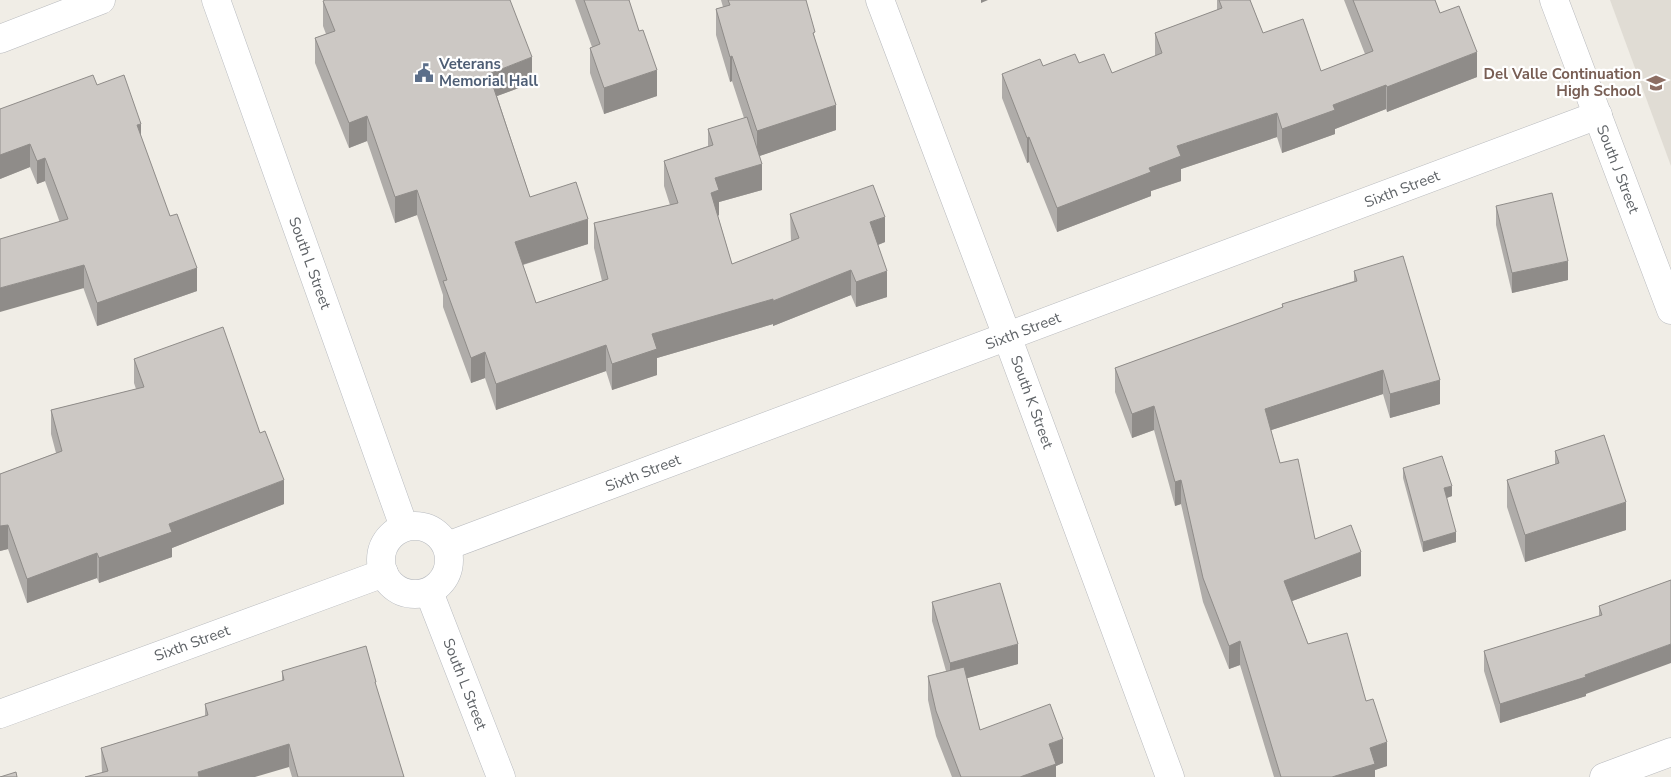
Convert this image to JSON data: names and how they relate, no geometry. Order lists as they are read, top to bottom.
{
  "streets": {
    "street": [
      "South J Street",
      "Sixth Street",
      "South L Street",
      "South K Street"
    ]
  },
  "crossings": [
    ["South J Street", "Sixth Street"],
    ["Sixth Street", "South L Street"],
    ["Sixth Street", "South K Street"]
  ],
  "places": {
    "public building": ["Veterans Memorial Hall"],
    "school or university": ["Del Valle Continuation High School"]
  }
}
